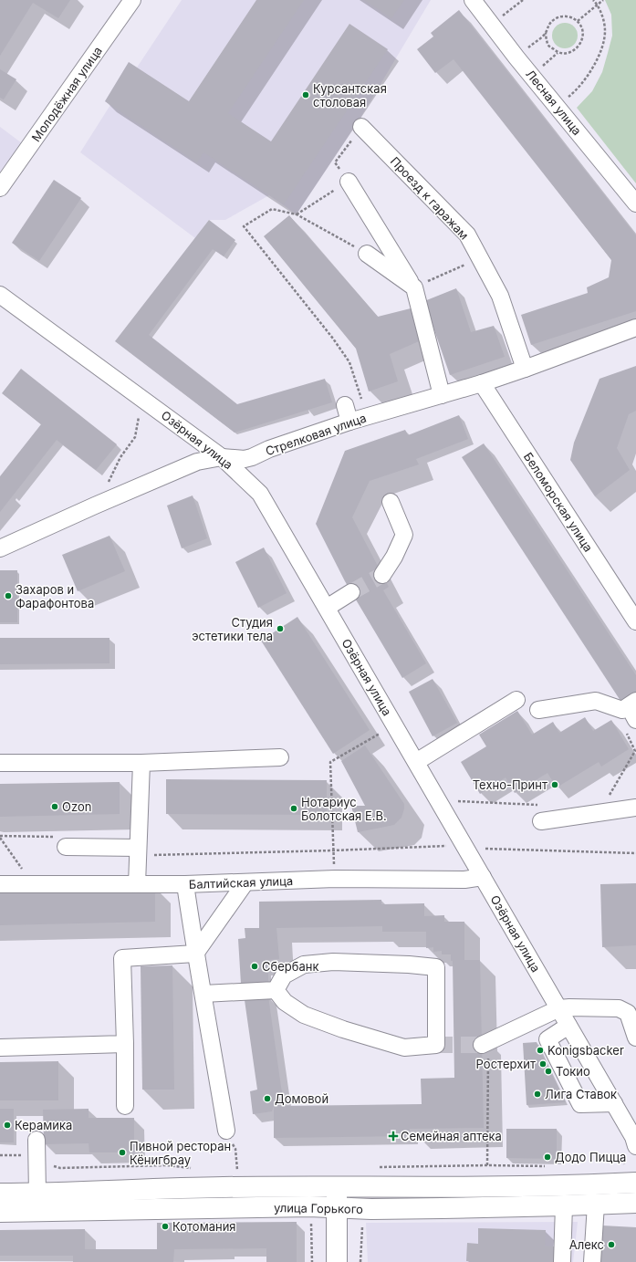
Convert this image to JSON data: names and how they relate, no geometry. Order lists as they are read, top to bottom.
{
  "streets": {
    "main road": ["улица Горького"],
    "street": [
      "Молодёжная улица",
      "Лесная улица",
      "Проезд к гаражам",
      "Стрелковая улица",
      "Озёрная улица",
      "Беломорская улица",
      "Балтийская улица"
    ]
  },
  "crossings": [
    ["Проезд к гаражам", "Стрелковая улица"],
    ["Стрелковая улица", "Озёрная улица"],
    ["Стрелковая улица", "Беломорская улица"],
    ["Озёрная улица", "Балтийская улица"]
  ],
  "places": {
    "other": [
      "Курсантская столовая",
      "Захаров и Фарафонтова",
      "Студия эстетики тела",
      "Техно-Принт",
      "Ozon",
      "Нотариус Болотская Е.В.",
      "Сбербанк",
      "Konigsbacker",
      "Ростерхит",
      "Токио",
      "Лига Ставок",
      "Домовой",
      "Керамика",
      "Пивной ресторан Кёнигбрау",
      "Додо Пицца",
      "Котомания",
      "Алекс"
    ],
    "health": ["Семейная аптека"]
  }
}
